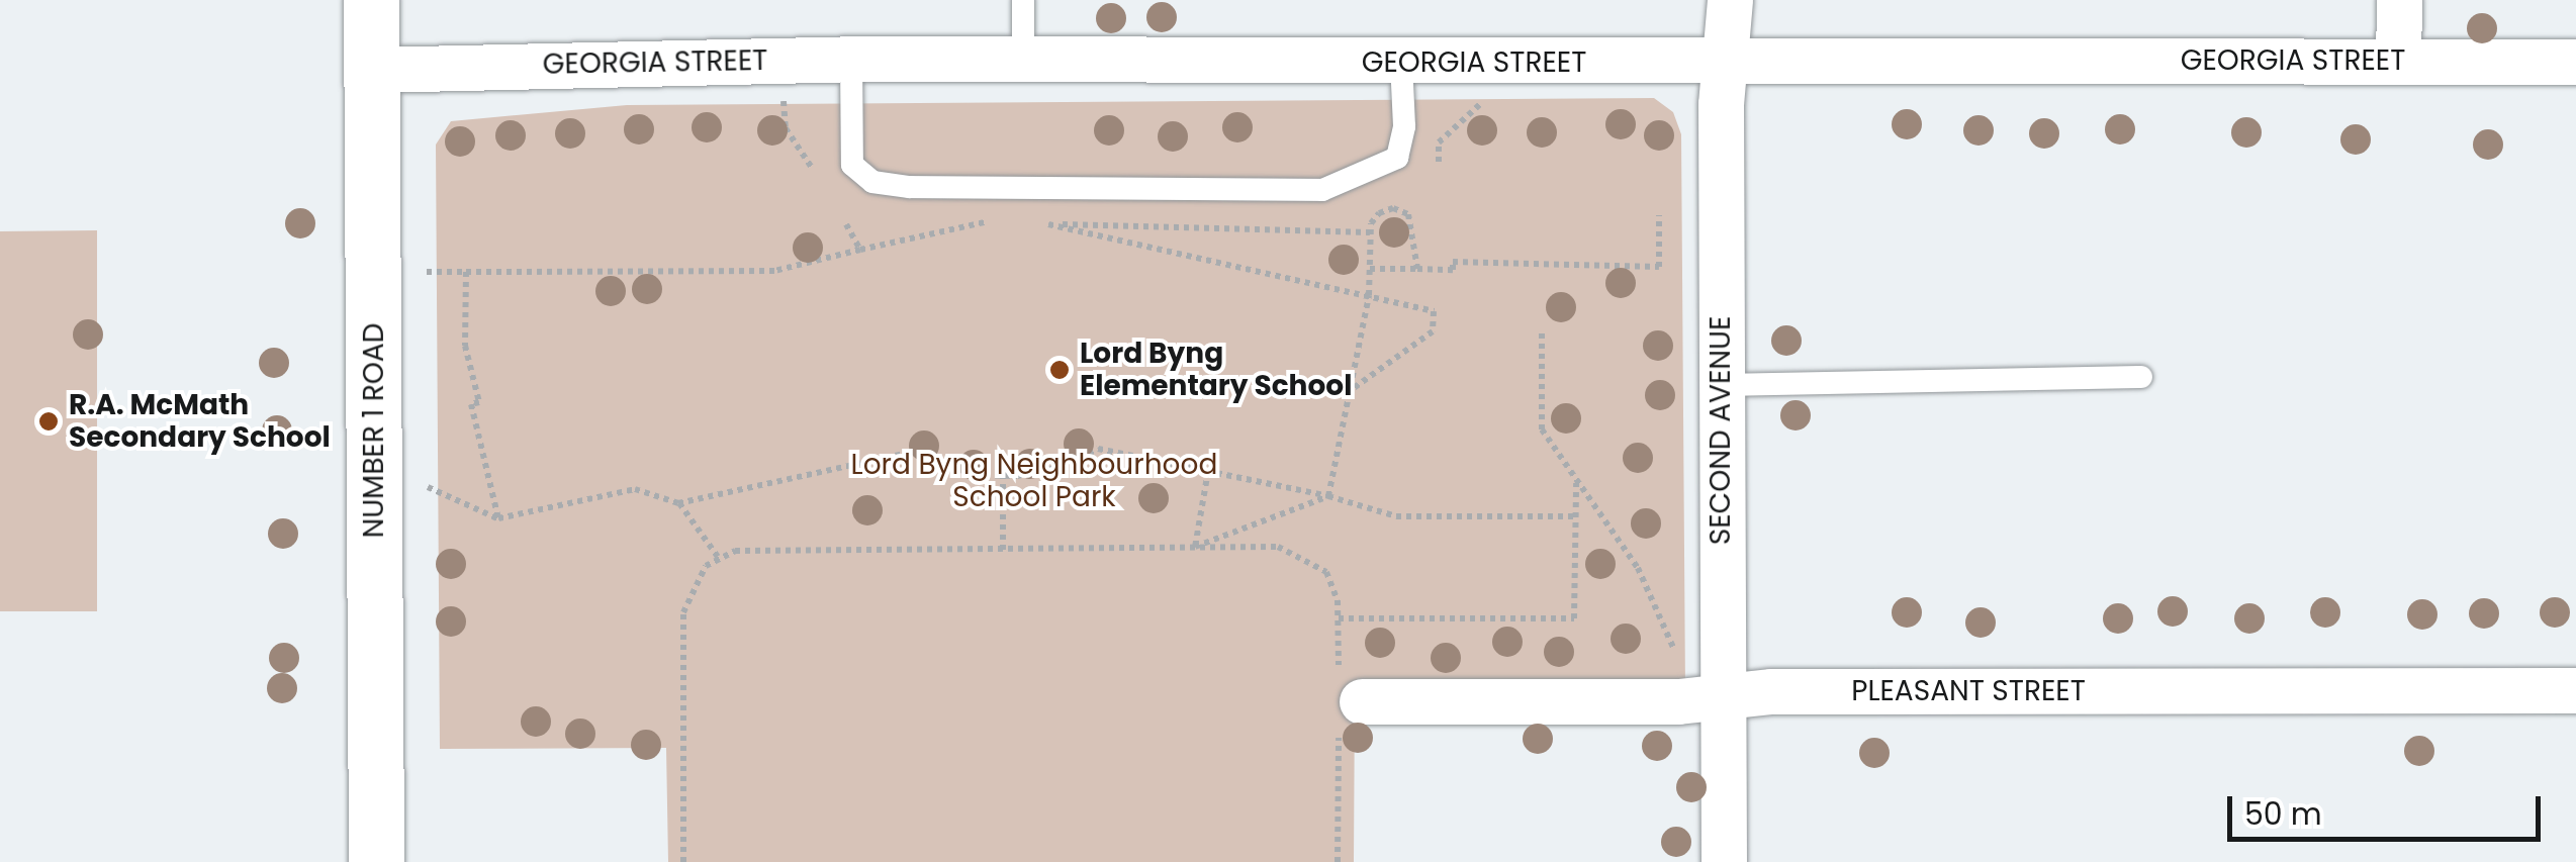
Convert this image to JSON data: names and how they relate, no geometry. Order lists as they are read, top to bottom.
{
  "streets": {
    "street": [
      "GEORGIA STREET",
      "NUMBER 1 ROAD",
      "SECOND AVENUE",
      "PLEASANT STREET"
    ]
  },
  "crossings": [
    ["GEORGIA STREET", "NUMBER 1 ROAD"],
    ["GEORGIA STREET", "SECOND AVENUE"],
    ["SECOND AVENUE", "PLEASANT STREET"]
  ],
  "parks": ["Lord Byng Neighbourhood School Park"],
  "places": ["Lord Byng Elementary School", "R.A. McMath Secondary School"],
  "scale_bar": "50 m"
}
